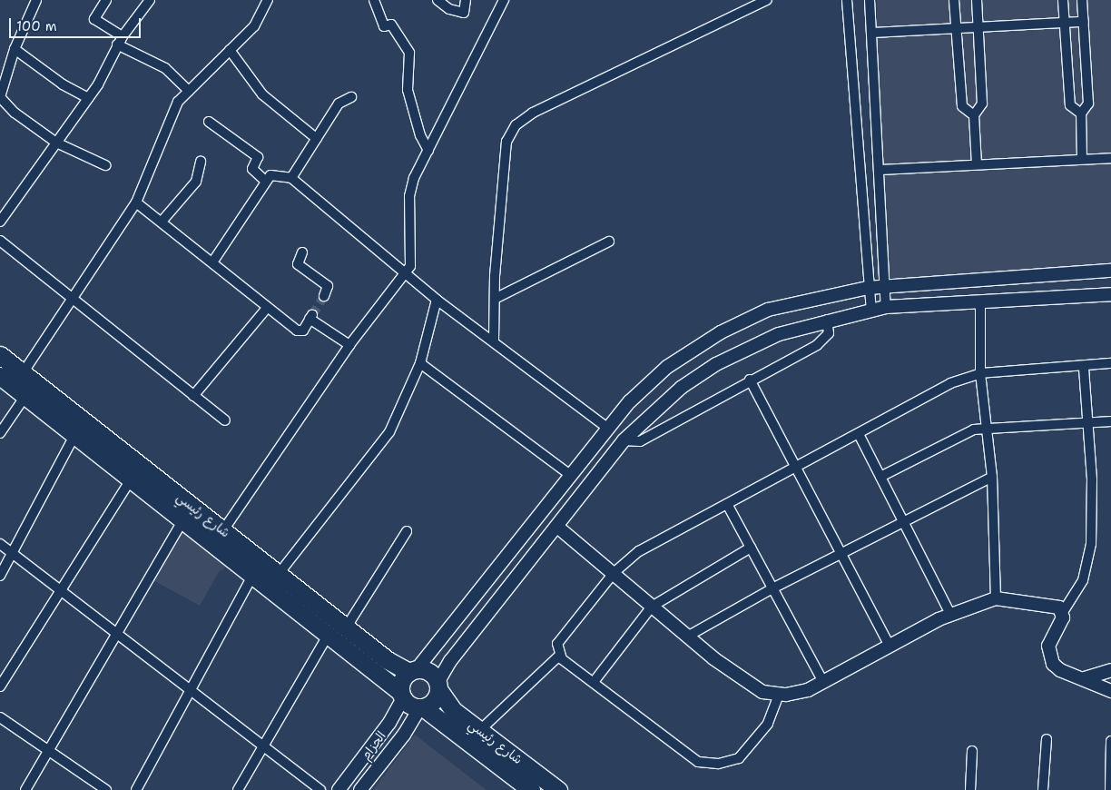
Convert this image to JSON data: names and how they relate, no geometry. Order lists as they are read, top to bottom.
{
  "streets": {
    "highway": ["شارع رئيسي"],
    "main road": ["الحزام"]
  },
  "crossings": [
    ["شارع رئيسي", "الحزام"]
  ],
  "scale_bar": "100 m"
}
